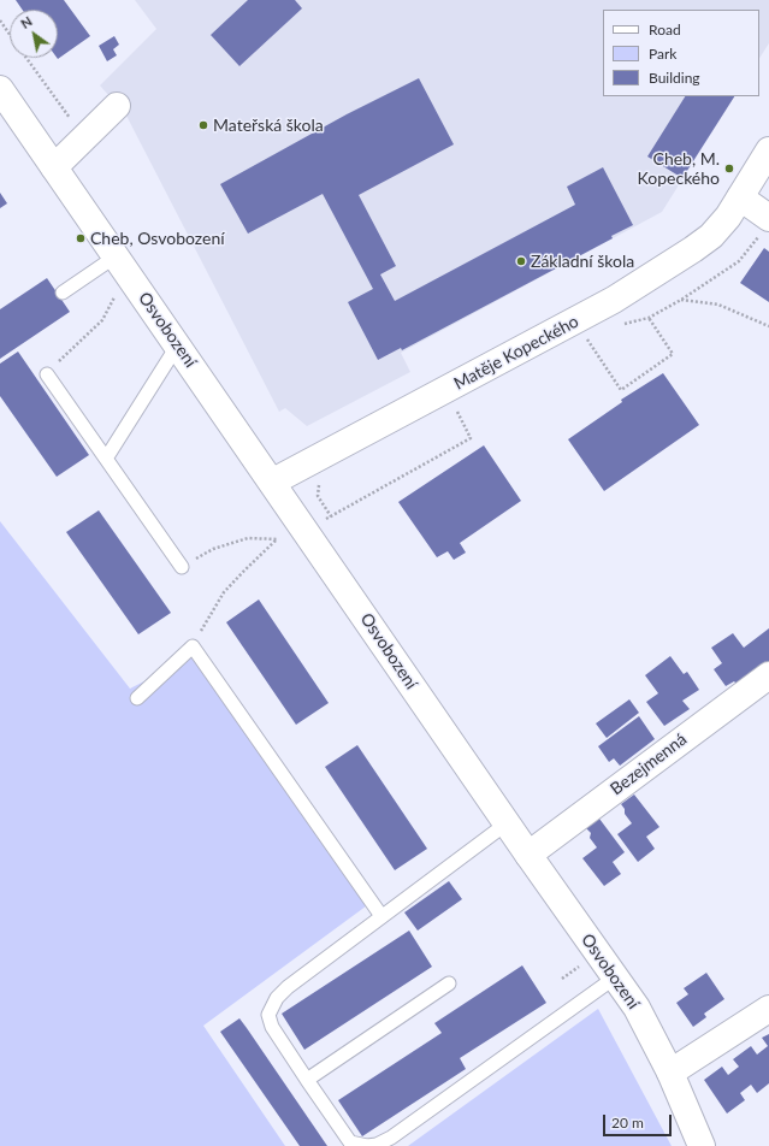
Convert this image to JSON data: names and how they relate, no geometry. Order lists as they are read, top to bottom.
{
  "streets": {
    "street": ["Osvobození", "Matěje Kopeckého", "Bezejmenná"]
  },
  "crossings": [
    ["Osvobození", "Matěje Kopeckého"],
    ["Osvobození", "Bezejmenná"]
  ],
  "places": [
    "Mateřská škola",
    "Cheb, M. Kopeckého",
    "Cheb, Osvobození",
    "Základní škola"
  ],
  "legend": ["Road", "Park", "Building"],
  "scale_bar": "20 m",
  "north": "top left"
}
